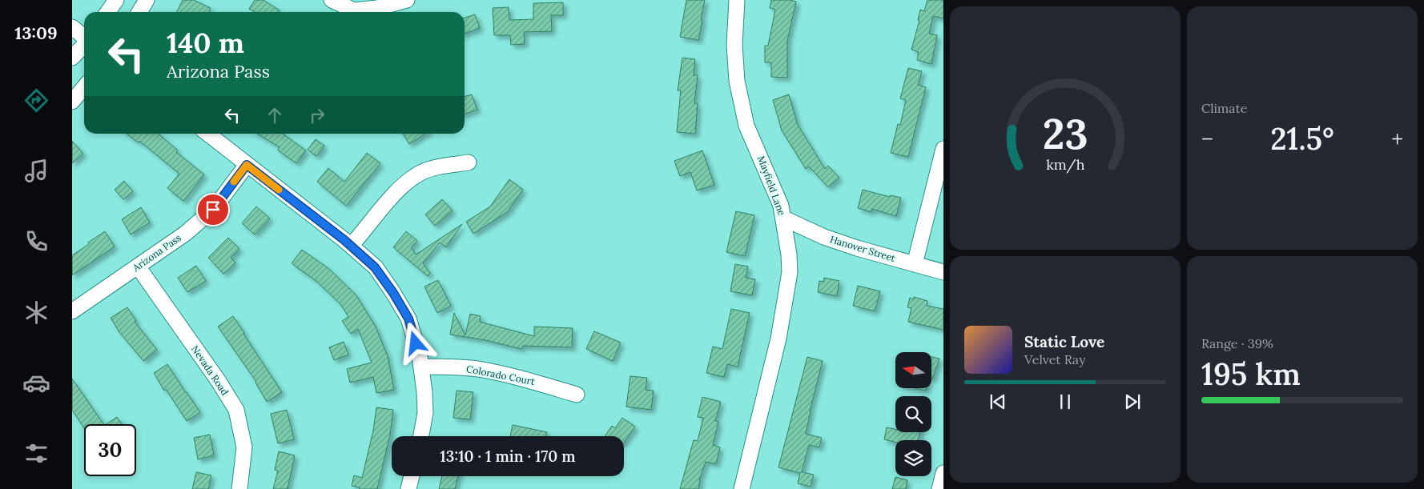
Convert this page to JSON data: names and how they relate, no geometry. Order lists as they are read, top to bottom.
{
  "streets": {
    "street": [
      "Mayfield Lane",
      "Hanover Street",
      "Arizona Pass",
      "Nevada Road",
      "Colorado Court"
    ]
  },
  "crossings": [
    ["Mayfield Lane", "Hanover Street"],
    ["Arizona Pass", "Nevada Road"]
  ],
  "north": "left",
  "page": {
    "tabs": "13:09",
    "tile": [
      "Climate",
      ["Range · 39%", "195 km"]
    ],
    "turn": ["140 m", "Arizona Pass"],
    "heat": ["−", "21.5°", "+"],
    "song": ["Static Love", "Velvet Ray"],
    "limit": "30",
    "trip": "13:10 · 1 min · 170 m",
    "gauge": ["23", "km/h"]
  }
}
